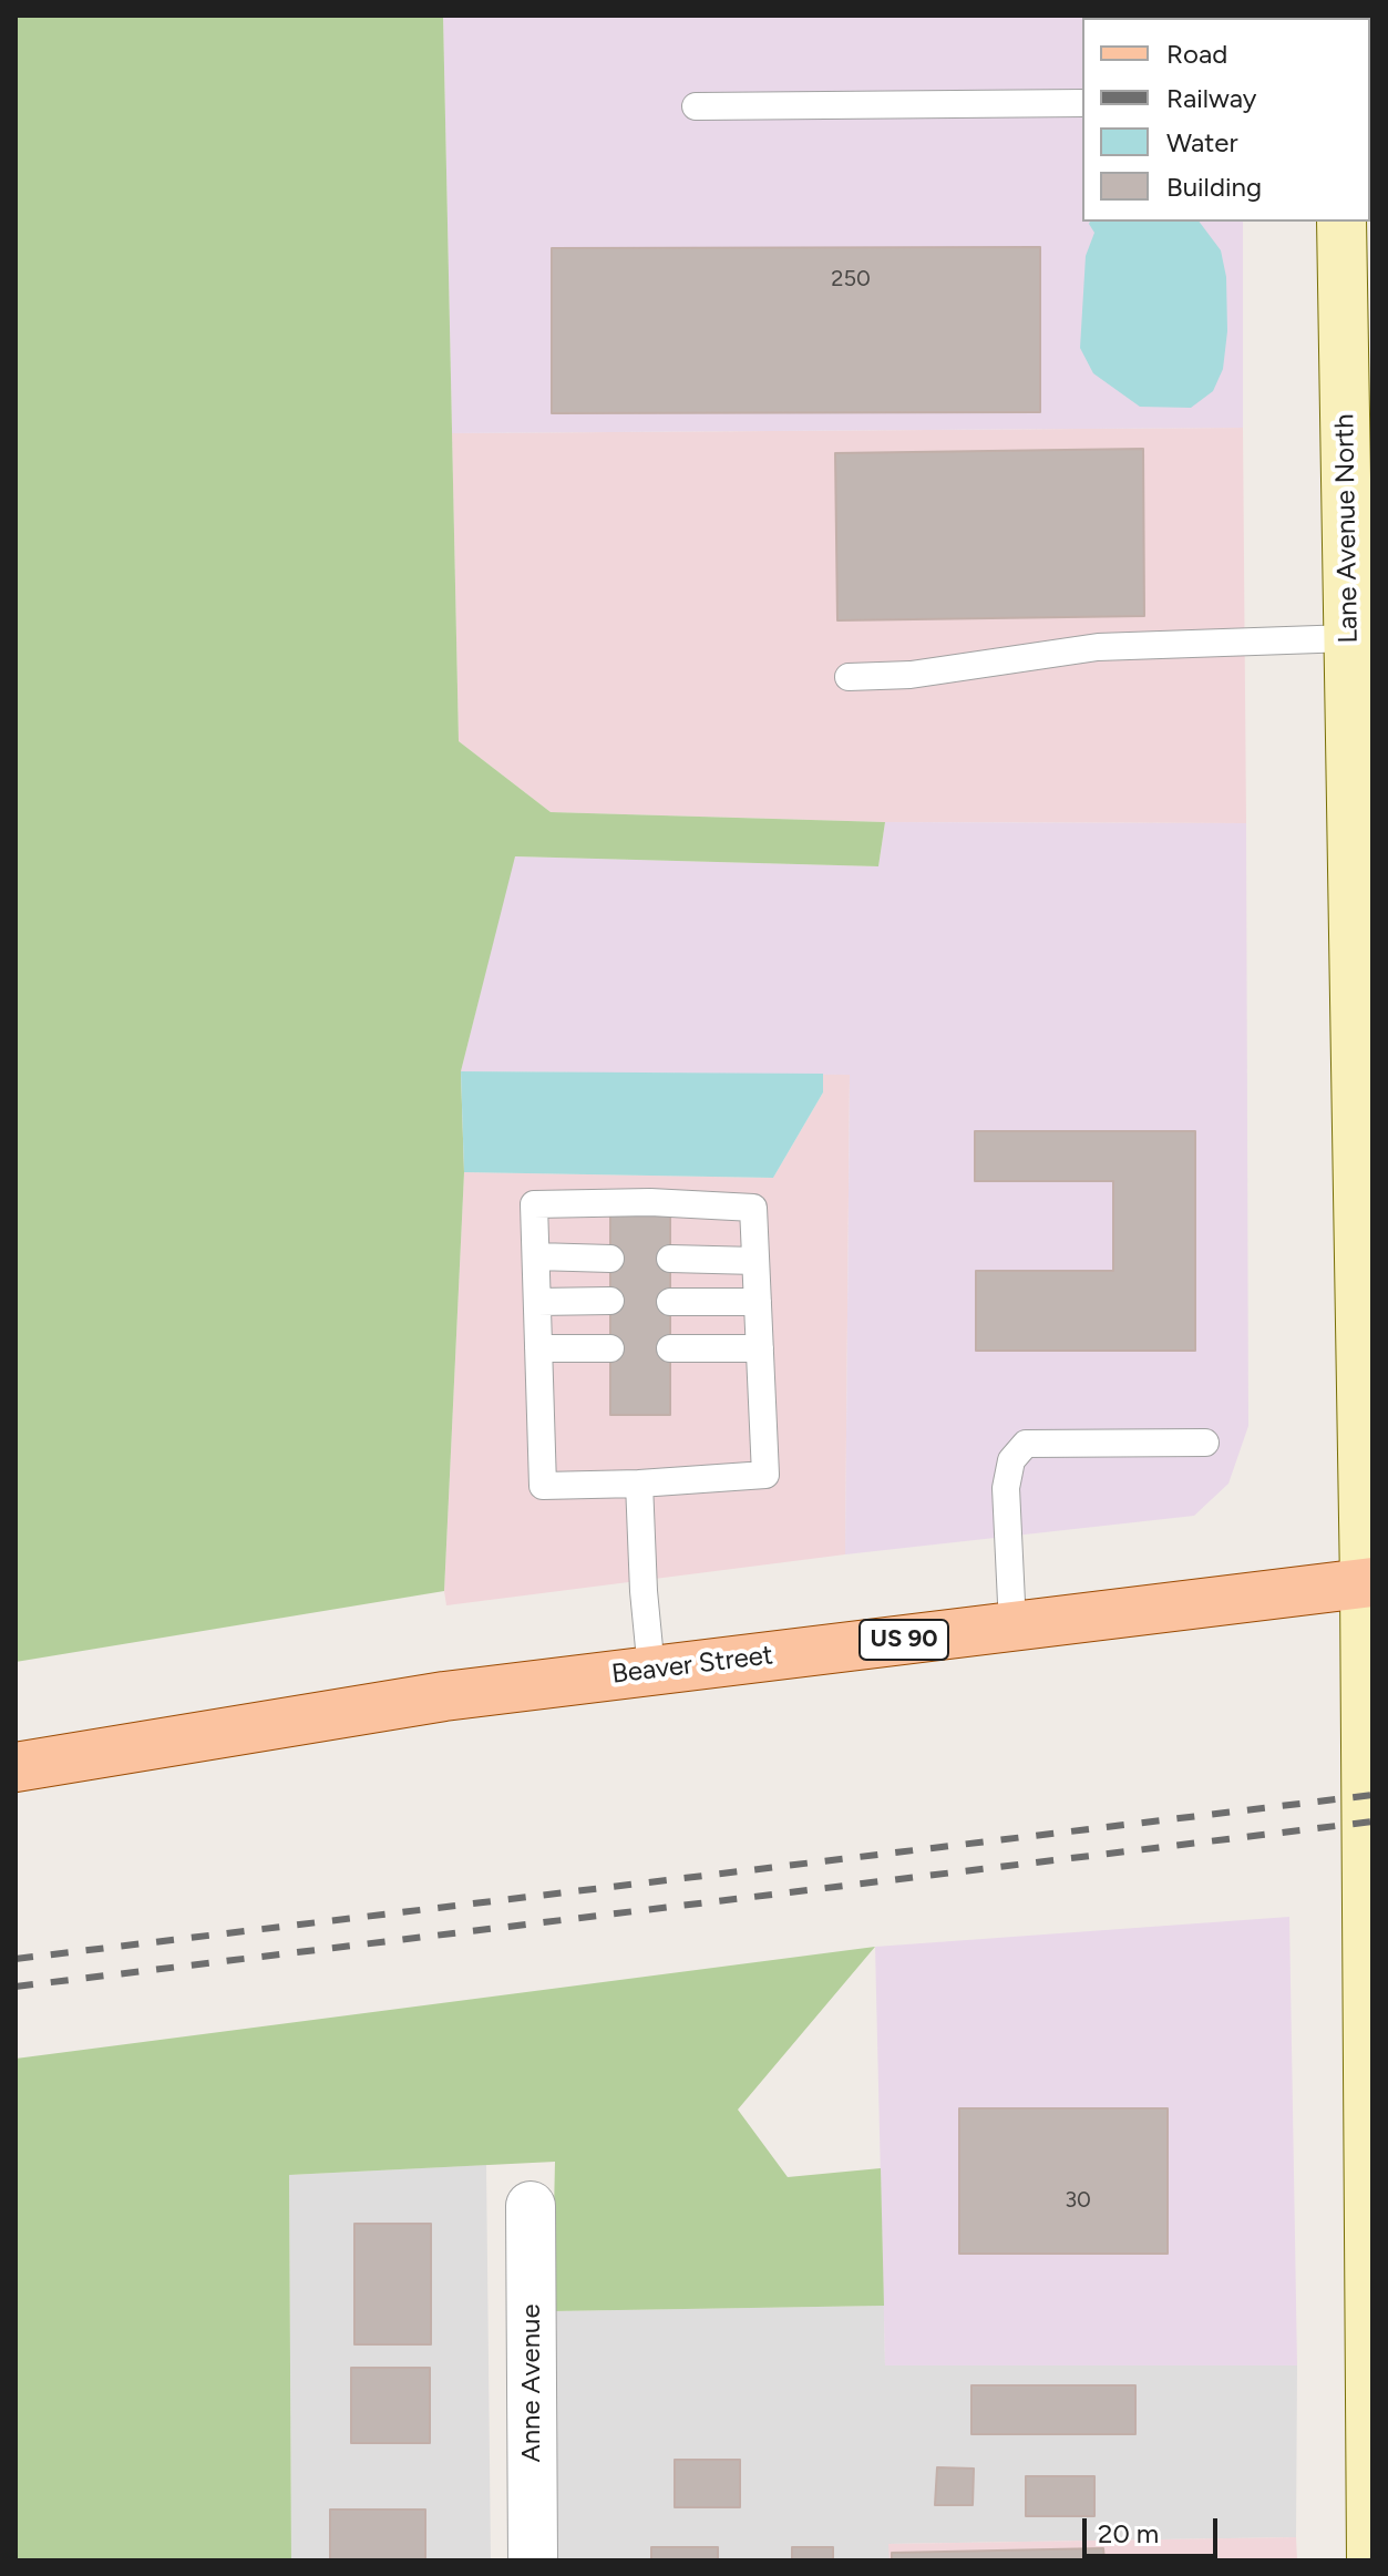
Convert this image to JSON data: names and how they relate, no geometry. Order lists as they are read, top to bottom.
{
  "streets": {
    "main road": ["Lane Avenue North", "US 90", "Beaver Street"],
    "street": ["Anne Avenue"]
  },
  "crossings": [
    ["Lane Avenue North", "Beaver Street"]
  ],
  "house_numbers": ["250", "30"],
  "legend": [
    "Road",
    "Railway",
    "Water",
    "Building"
  ],
  "scale_bar": "20 m"
}
